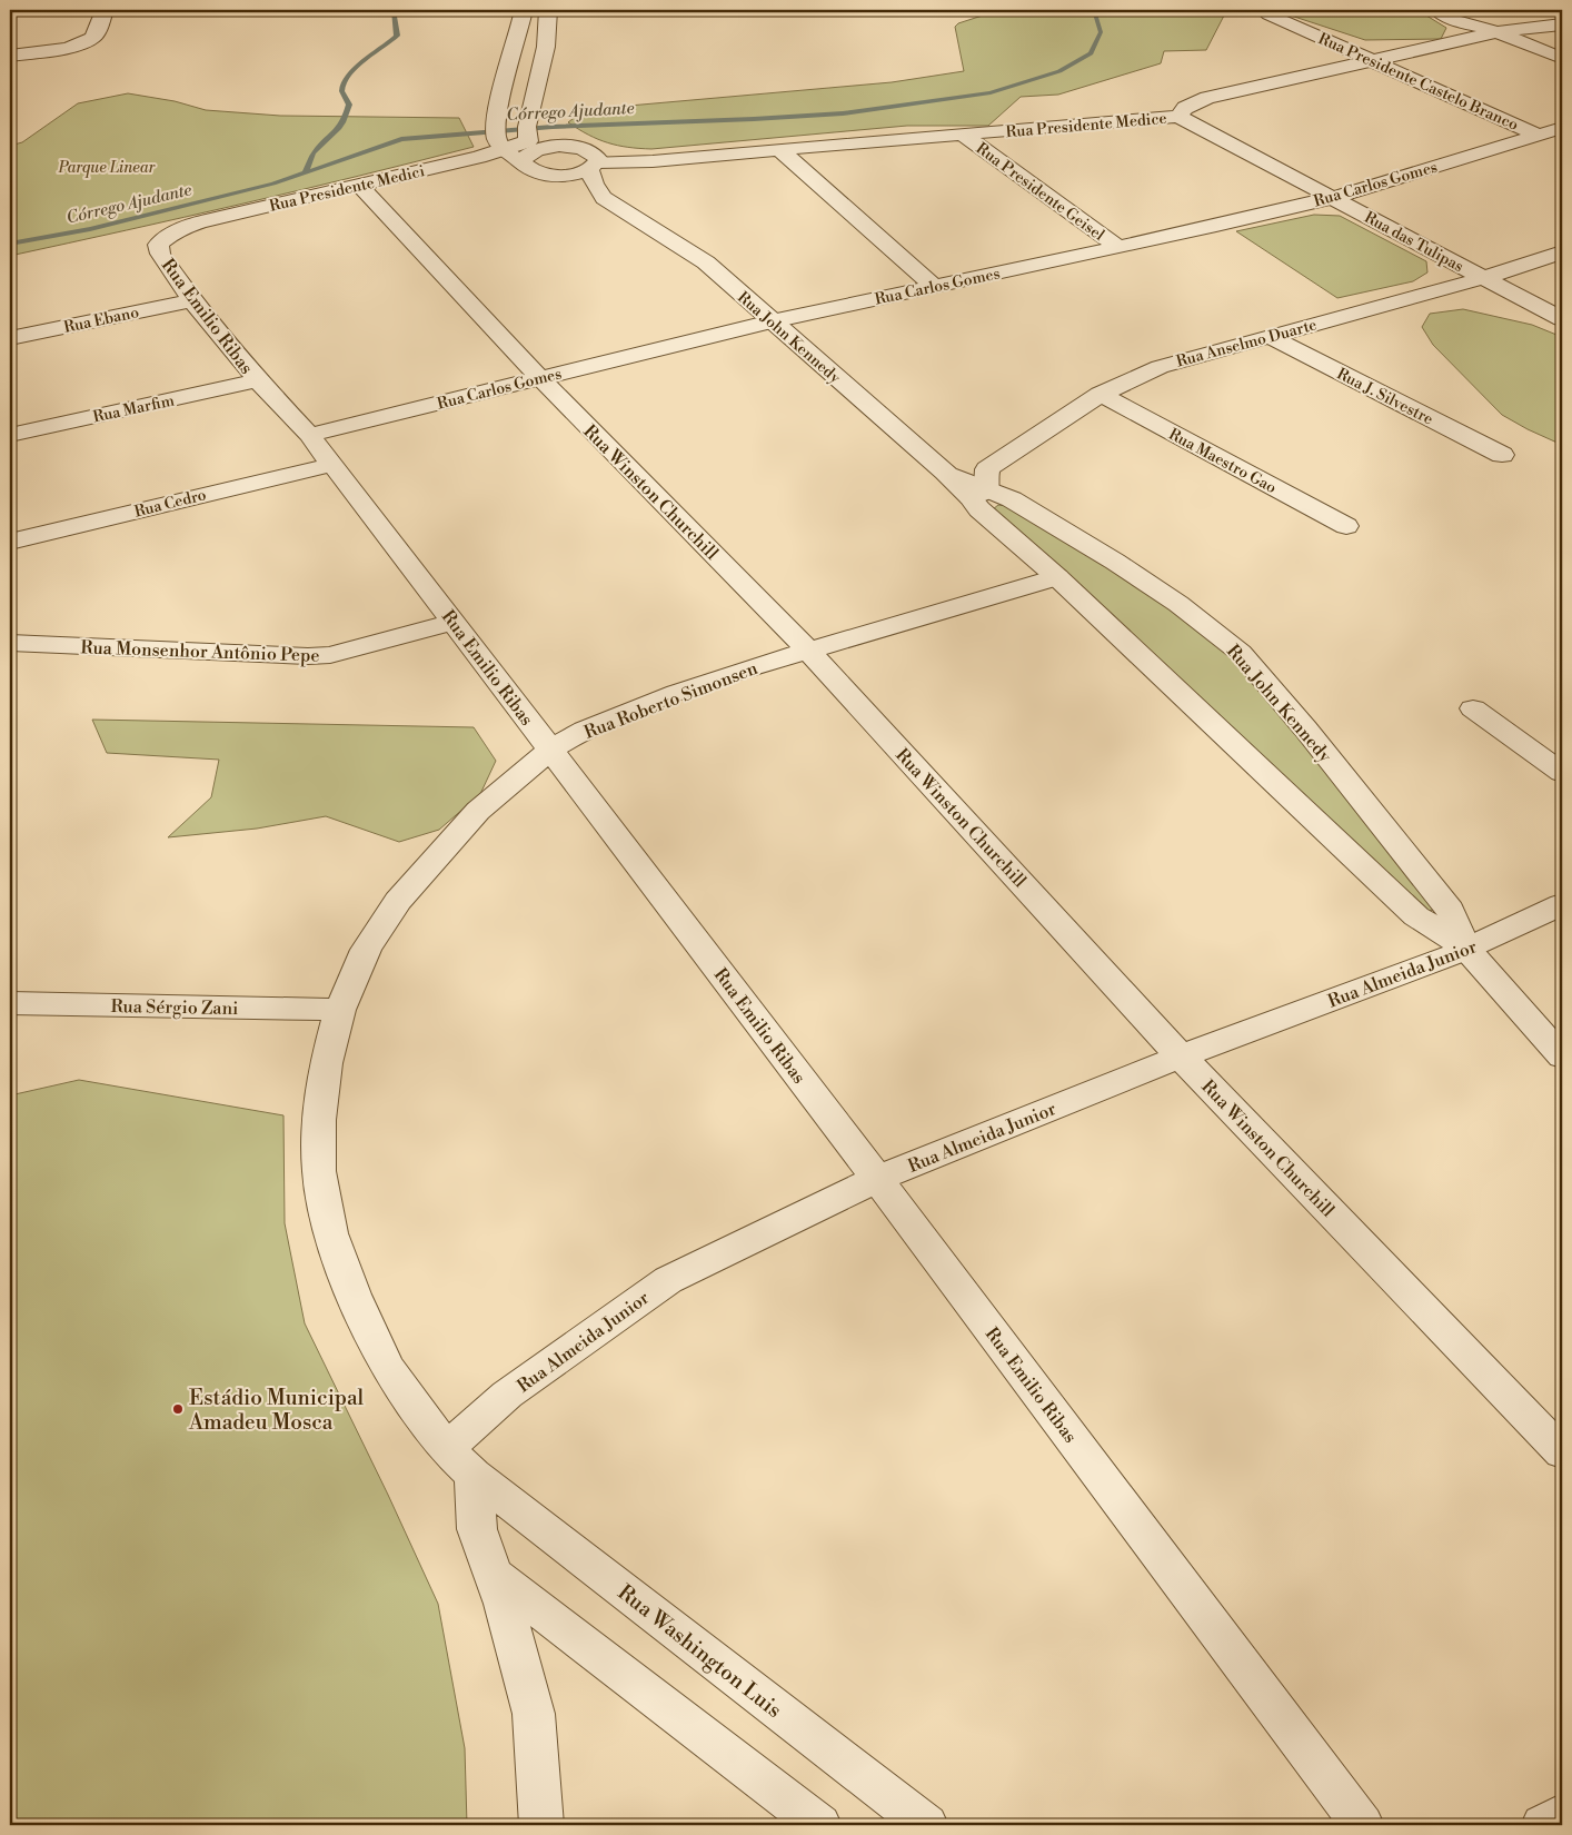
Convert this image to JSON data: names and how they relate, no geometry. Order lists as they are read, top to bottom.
{
  "streets": {
    "street": [
      "Rua Presidente Castelo Branco",
      "Rua Presidente Medice",
      "Rua Carlos Gomes",
      "Rua Presidente Medici",
      "Rua Presidente Geisel",
      "Rua das Tulipas",
      "Rua Emilio Ribas",
      "Rua Ebano",
      "Rua John Kennedy",
      "Rua Anselmo Duarte",
      "Rua J. Silvestre",
      "Rua Marfim",
      "Rua Maestro Gao",
      "Rua Winston Churchill",
      "Rua Cedro",
      "Rua Monsenhor Antônio Pepe",
      "Rua Roberto Simonsen",
      "Rua Almeida Junior",
      "Rua Sérgio Zani",
      "Rua Washington Luis"
    ]
  },
  "crossings": [
    ["Rua Presidente Castelo Branco", "Rua Presidente Medice"],
    ["Rua Presidente Castelo Branco", "Rua Carlos Gomes"],
    ["Rua Presidente Medice", "Rua Presidente Geisel"],
    ["Rua Presidente Medice", "Rua das Tulipas"],
    ["Rua Presidente Medice", "Rua John Kennedy"],
    ["Rua Carlos Gomes", "Rua Presidente Geisel"],
    ["Rua Carlos Gomes", "Rua das Tulipas"],
    ["Rua Carlos Gomes", "Rua Emilio Ribas"],
    ["Rua Carlos Gomes", "Rua John Kennedy"],
    ["Rua Carlos Gomes", "Rua Winston Churchill"],
    ["Rua Presidente Medici", "Rua Emilio Ribas"],
    ["Rua Presidente Medici", "Rua Winston Churchill"],
    ["Rua das Tulipas", "Rua Anselmo Duarte"],
    ["Rua Emilio Ribas", "Rua Ebano"],
    ["Rua Emilio Ribas", "Rua Marfim"],
    ["Rua Emilio Ribas", "Rua Cedro"],
    ["Rua Emilio Ribas", "Rua Monsenhor Antônio Pepe"],
    ["Rua Emilio Ribas", "Rua Roberto Simonsen"],
    ["Rua Emilio Ribas", "Rua Almeida Junior"],
    ["Rua John Kennedy", "Rua Anselmo Duarte"],
    ["Rua John Kennedy", "Rua Roberto Simonsen"],
    ["Rua John Kennedy", "Rua Almeida Junior"],
    ["Rua Anselmo Duarte", "Rua J. Silvestre"],
    ["Rua Anselmo Duarte", "Rua Maestro Gao"],
    ["Rua Winston Churchill", "Rua Roberto Simonsen"],
    ["Rua Winston Churchill", "Rua Almeida Junior"],
    ["Rua Roberto Simonsen", "Rua Almeida Junior"],
    ["Rua Roberto Simonsen", "Rua Sérgio Zani"],
    ["Rua Roberto Simonsen", "Rua Washington Luis"],
    ["Rua Almeida Junior", "Rua Washington Luis"]
  ],
  "water": ["Córrego Ajudante"],
  "parks": ["Parque Linear"],
  "places": ["Estádio Municipal Amadeu Mosca"]
}
